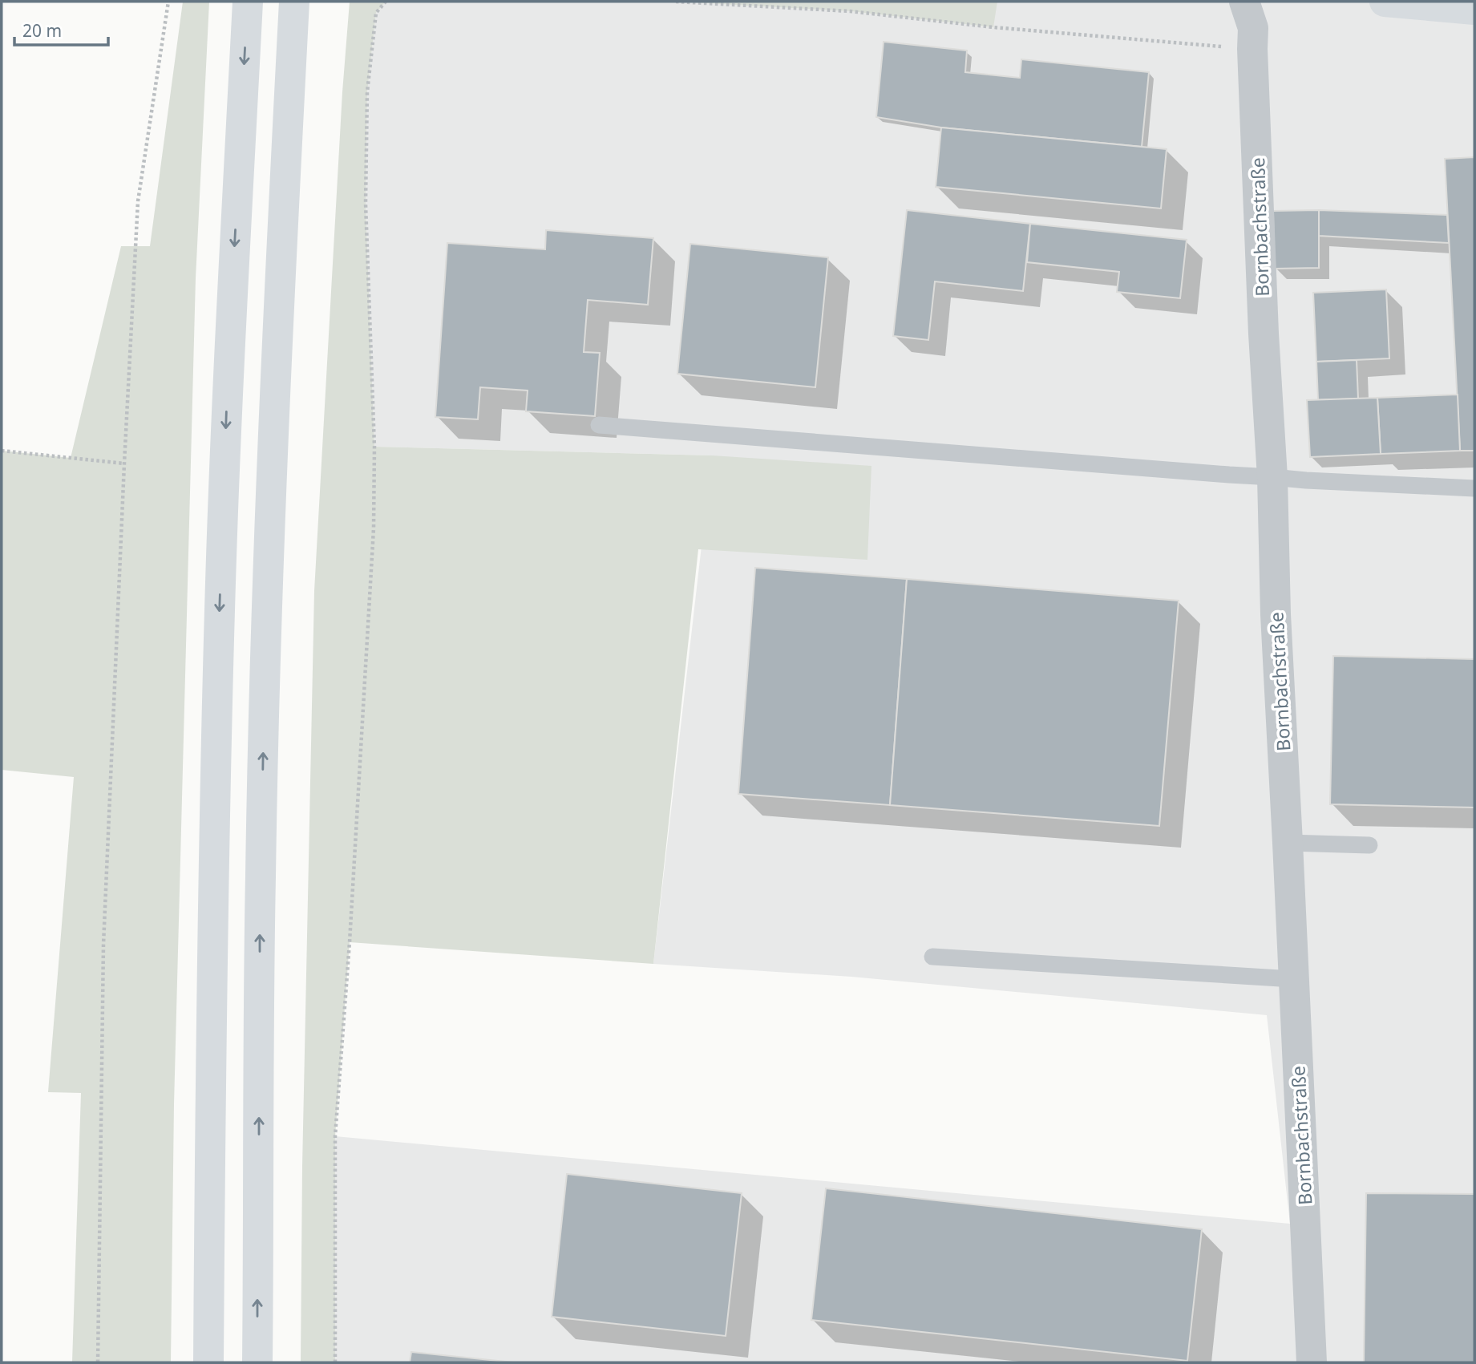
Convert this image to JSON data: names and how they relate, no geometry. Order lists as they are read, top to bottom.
{
  "streets": {
    "street": ["Bornbachstraße"]
  },
  "scale_bar": "20 m"
}
